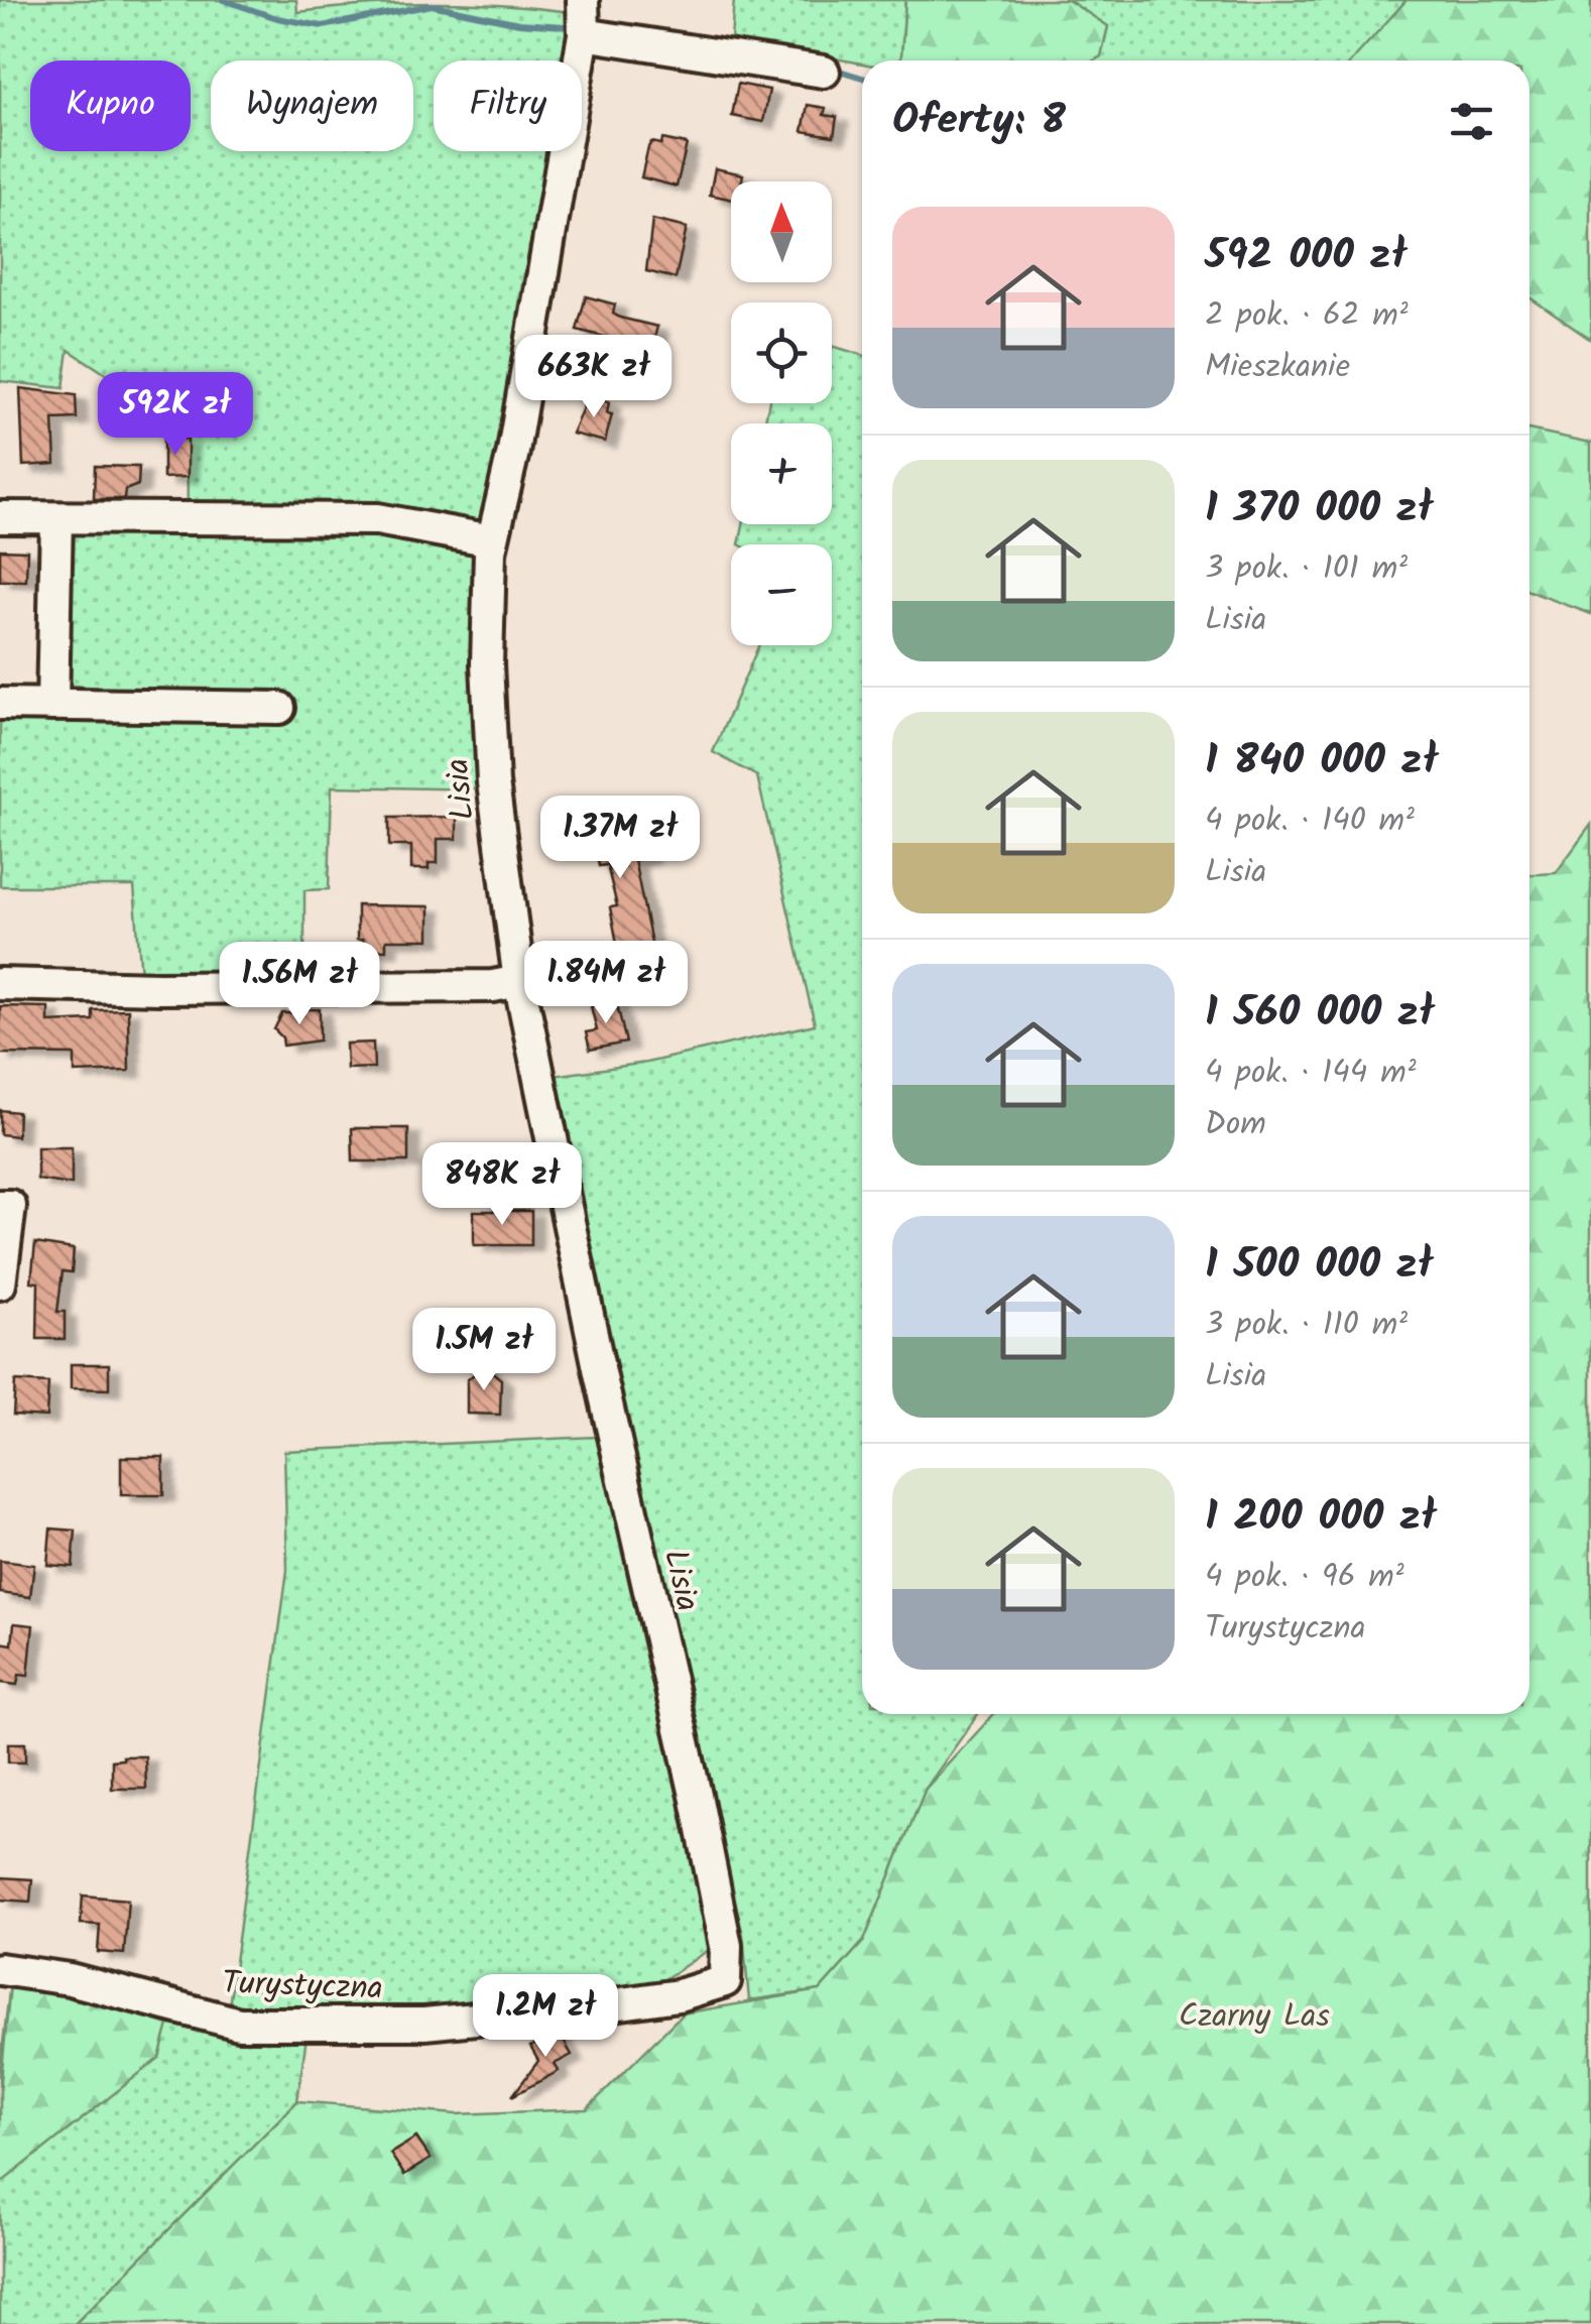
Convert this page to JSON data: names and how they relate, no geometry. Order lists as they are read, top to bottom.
{
  "streets": {
    "street": ["Lisia", "Turystyczna"]
  },
  "crossings": [
    ["Lisia", "Turystyczna"]
  ],
  "parks": ["Czarny Las"],
  "north": "top",
  "page": {
    "chip": ["Kupno", "Wynajem", "Filtry"],
    "heading": "Oferty: 8",
    "map_buttons": ["+", "−"],
    "list": [
      {
        "name": "592 000 zł",
        "note": "2 pok. · 62 m² · Mieszkanie"
      },
      {
        "name": "1 370 000 zł",
        "note": "3 pok. · 101 m² · Lisia"
      },
      {
        "name": "1 840 000 zł",
        "note": "4 pok. · 140 m² · Lisia"
      },
      {
        "name": "1 560 000 zł",
        "note": "4 pok. · 144 m² · Dom"
      },
      {
        "name": "1 500 000 zł",
        "note": "3 pok. · 110 m² · Lisia"
      },
      {
        "name": "1 200 000 zł",
        "note": "4 pok. · 96 m² · Turystyczna"
      }
    ],
    "price": [
      "663K zł",
      "592K zł",
      "1.37M zł",
      "1.84M zł",
      "1.56M zł",
      "848K zł",
      "1.5M zł",
      "1.2M zł"
    ]
  }
}
